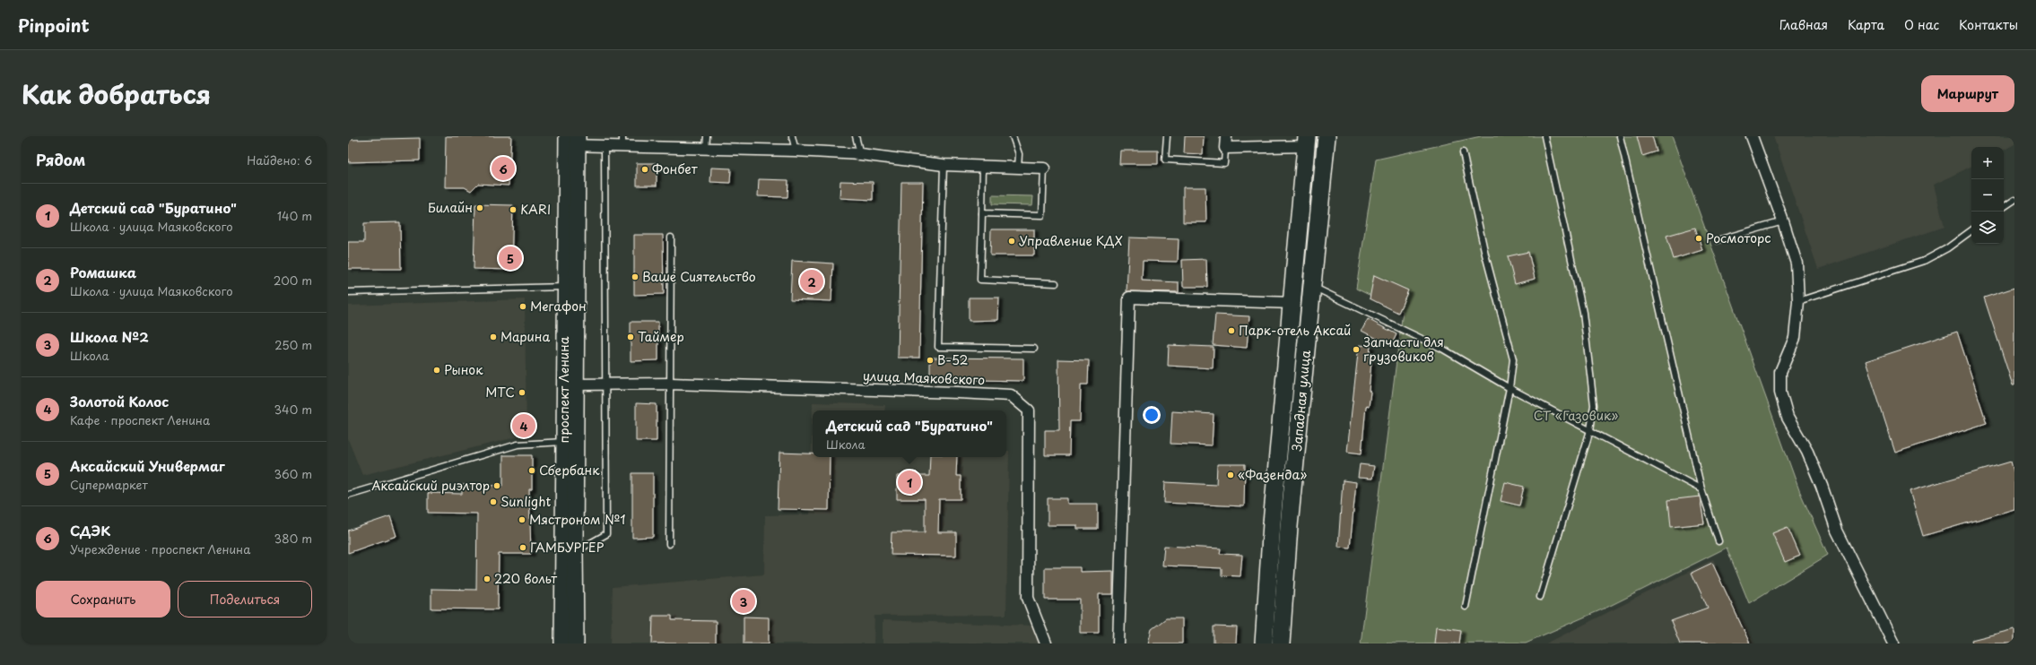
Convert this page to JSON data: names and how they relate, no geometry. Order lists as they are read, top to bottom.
{
  "streets": {
    "main road": ["проспект Ленина", "Западная улица"],
    "street": ["улица Маяковского"]
  },
  "crossings": [
    ["улица Маяковского", "проспект Ленина"]
  ],
  "parks": ["СТ «Газовик»"],
  "places": [
    "Фонбет",
    "Билайн",
    "KARI",
    "Росмоторс",
    "Управление КДХ",
    "Ваше Сиятельство",
    "Мегафон",
    "Парк-отель Аксай",
    "Марина",
    "Таймер",
    "Запчасти для грузовиков",
    "В-52",
    "Рынок",
    "МТС",
    "Сбербанк",
    "«Фазенда»",
    "Аксайский риэлтор",
    "Sunlight",
    "Мястроном №1",
    "ГАМБУРГЕР",
    "220 вольт"
  ],
  "page": {
    "header": "Pinpoint",
    "nav": [
      "Главная",
      "Карта",
      "О нас",
      "Контакты"
    ],
    "title": "Как добраться",
    "buttons": [
      "Маршрут",
      ["Сохранить", "Поделиться"]
    ],
    "heading": ["Рядом", "Найдено: 6"],
    "map_buttons": ["+", "−"],
    "pins": [
      "6",
      "5",
      "2",
      "4",
      "1",
      "3"
    ],
    "list": [
      {
        "mark": "1",
        "name": "Детский сад \"Буратино\"",
        "note": "Школа · улица Маяковского",
        "value": "140 m"
      },
      {
        "mark": "2",
        "name": "Ромашка",
        "note": "Школа · улица Маяковского",
        "value": "200 m"
      },
      {
        "mark": "3",
        "name": "Школа №2",
        "note": "Школа",
        "value": "250 m"
      },
      {
        "mark": "4",
        "name": "Золотой Колос",
        "note": "Кафе · проспект Ленина",
        "value": "340 m"
      },
      {
        "mark": "5",
        "name": "Аксайский Универмаг",
        "note": "Супермаркет",
        "value": "360 m"
      },
      {
        "mark": "6",
        "name": "СДЭК",
        "note": "Учреждение · проспект Ленина",
        "value": "380 m"
      }
    ],
    "popup": ["Детский сад \"Буратино\"", "Школа"]
  }
}
